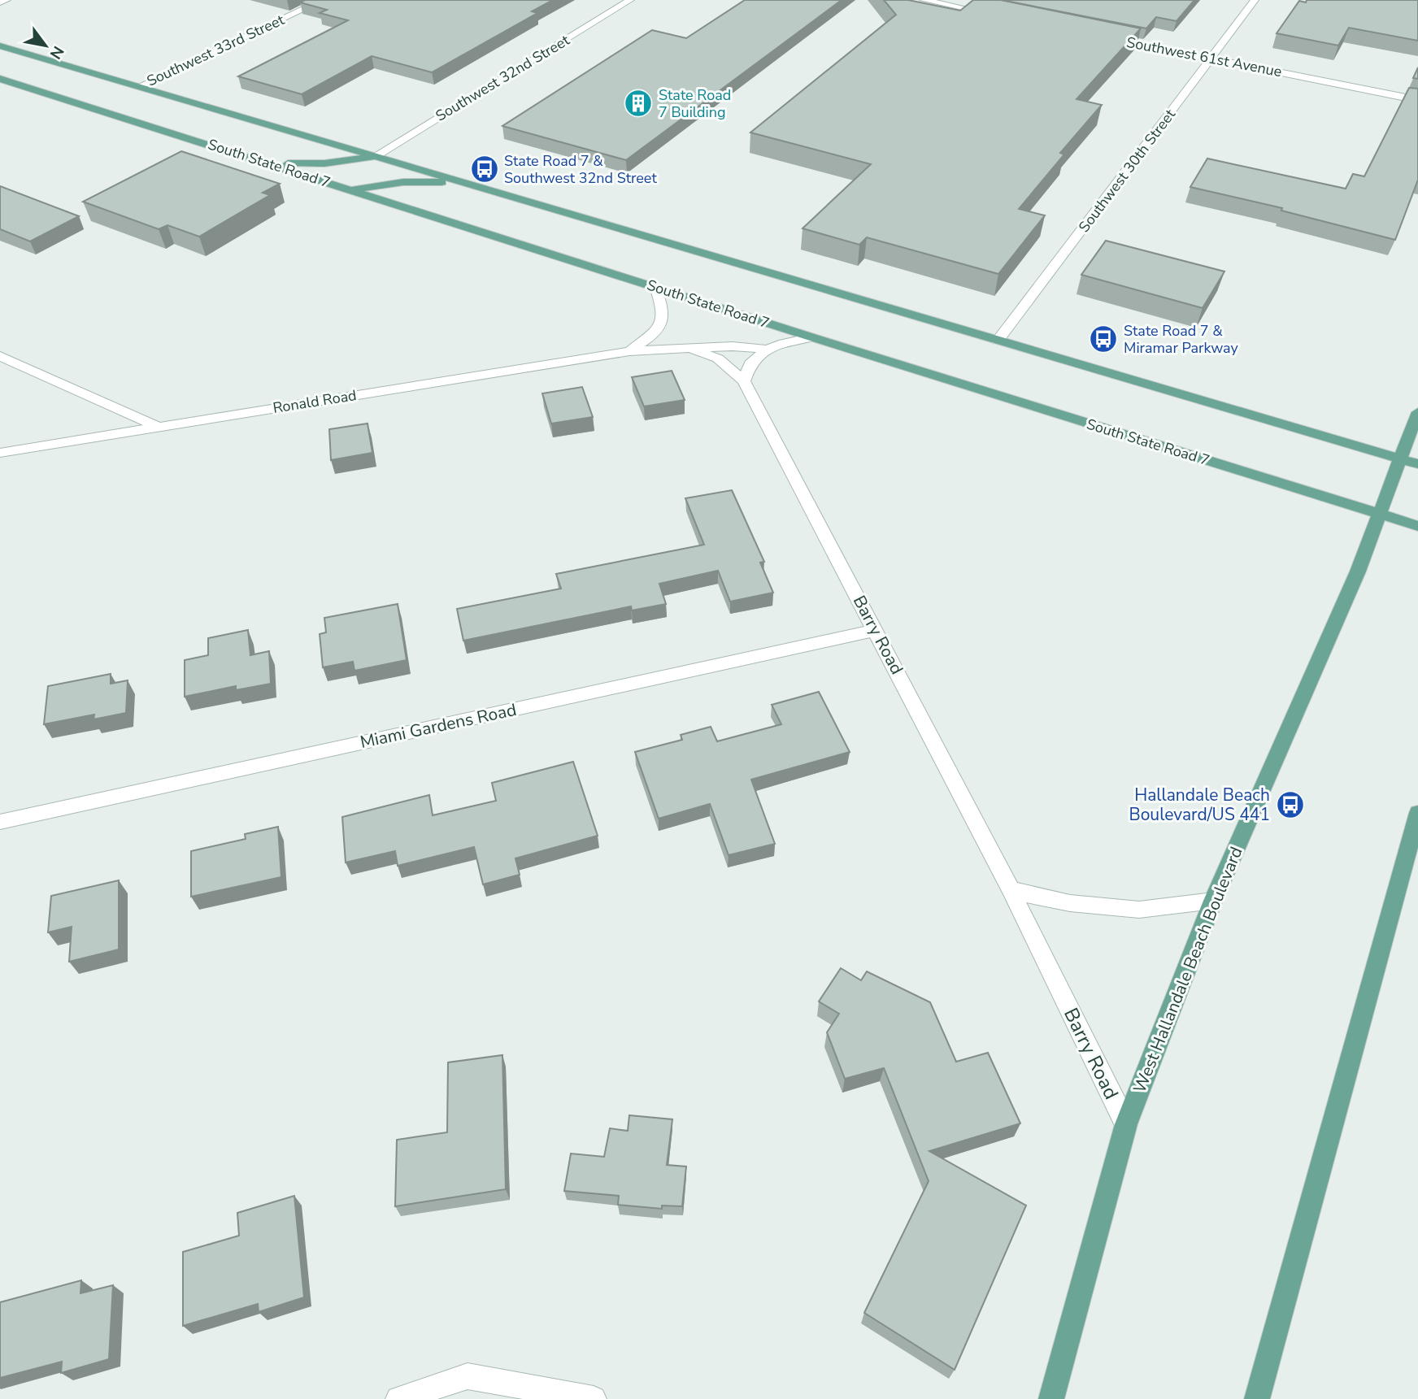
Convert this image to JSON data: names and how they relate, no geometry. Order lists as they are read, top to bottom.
{
  "streets": {
    "main road": ["South State Road 7", "West Hallandale Beach Boulevard"],
    "street": [
      "Southwest 33rd Street",
      "Southwest 61st Avenue",
      "Southwest 32nd Street",
      "Southwest 30th Street",
      "Ronald Road",
      "Barry Road",
      "Miami Gardens Road"
    ]
  },
  "crossings": [
    ["Southwest 61st Avenue", "Southwest 30th Street"],
    ["South State Road 7", "Ronald Road"],
    ["South State Road 7", "West Hallandale Beach Boulevard"],
    ["Ronald Road", "Barry Road"],
    ["Barry Road", "Miami Gardens Road"],
    ["Barry Road", "West Hallandale Beach Boulevard"]
  ],
  "places": {
    "building": ["State Road 7 Building"],
    "bus stop": ["State Road 7 & Southwest 32nd Street", "State Road 7 & Miramar Parkway", "Hallandale Beach Boulevard/US 441"]
  },
  "north": "bottom right"
}
